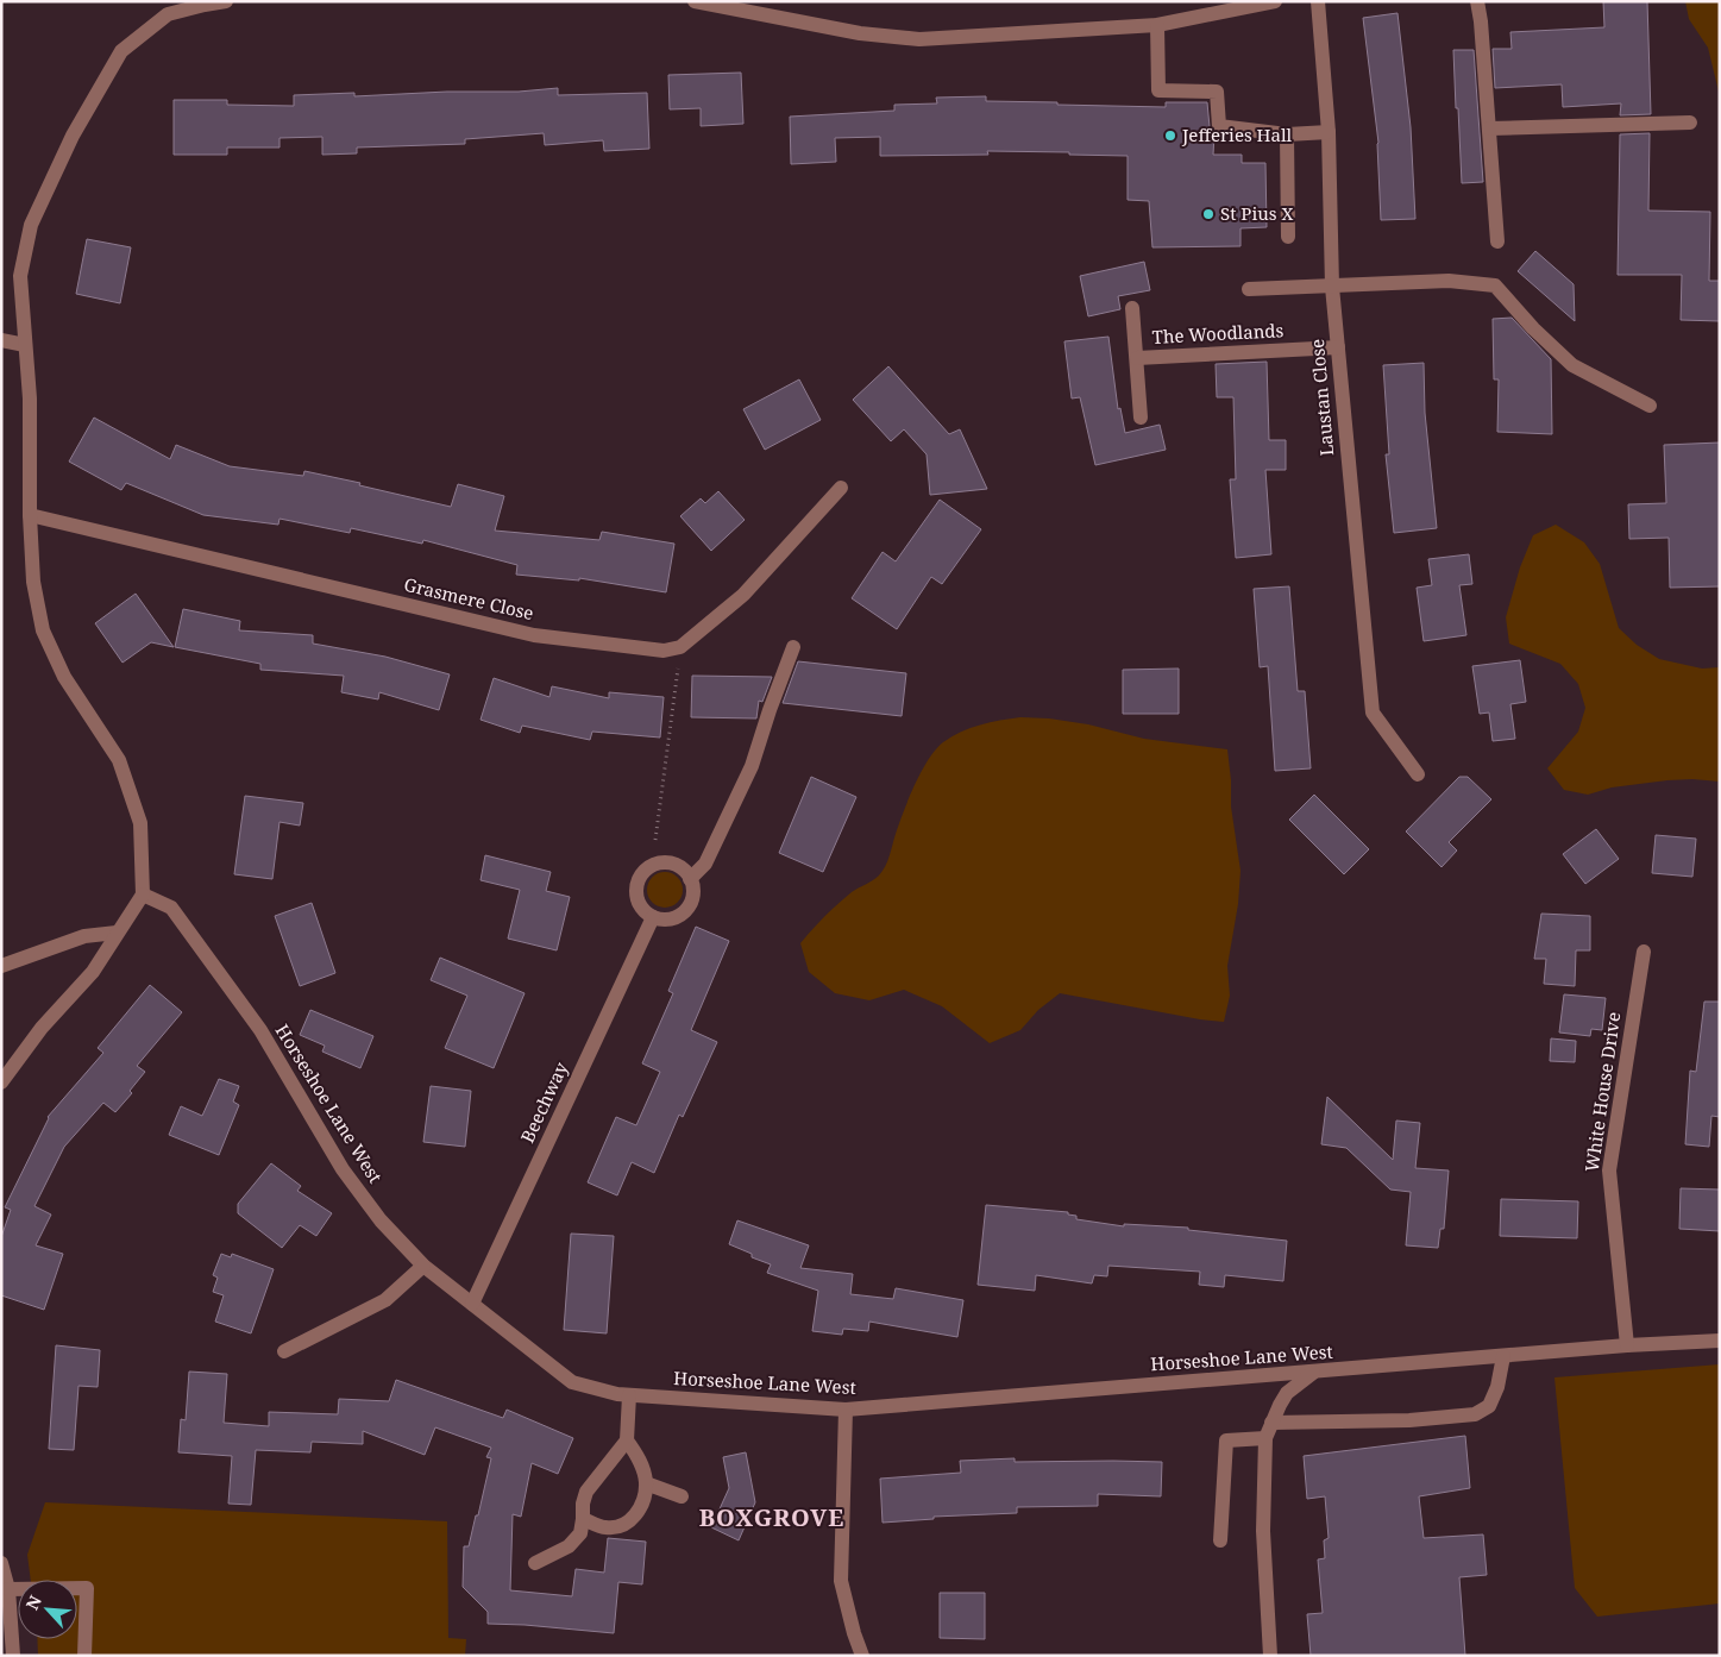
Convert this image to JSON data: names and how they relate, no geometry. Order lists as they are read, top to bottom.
{
  "streets": {
    "street": [
      "The Woodlands",
      "Laustan Close",
      "Grasmere Close",
      "White House Drive",
      "Beechway",
      "Horseshoe Lane West"
    ]
  },
  "crossings": [
    ["The Woodlands", "Laustan Close"],
    ["White House Drive", "Horseshoe Lane West"],
    ["Beechway", "Horseshoe Lane West"]
  ],
  "districts": ["BOXGROVE"],
  "places": ["Jefferies Hall", "St Pius X"],
  "north": "top left"
}
